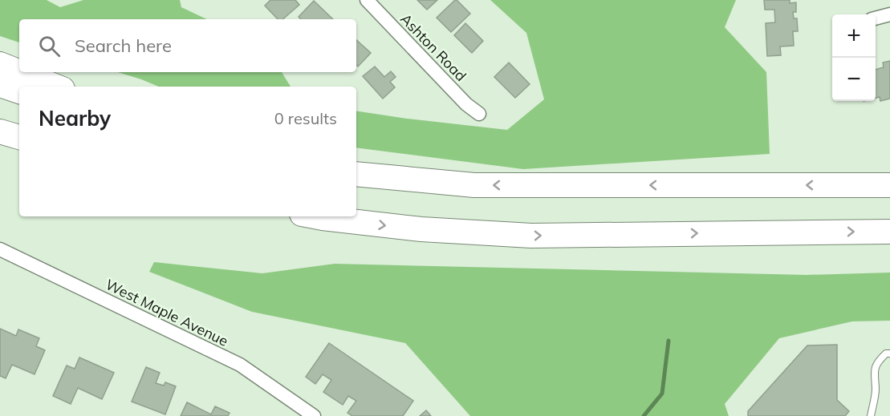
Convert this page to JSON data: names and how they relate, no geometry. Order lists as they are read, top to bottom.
{
  "streets": {
    "street": ["Ashton Road", "West Maple Avenue"]
  },
  "page": {
    "map_buttons": ["+", "−"],
    "search": "Search here",
    "heading": ["Nearby", "0 results"]
  }
}
